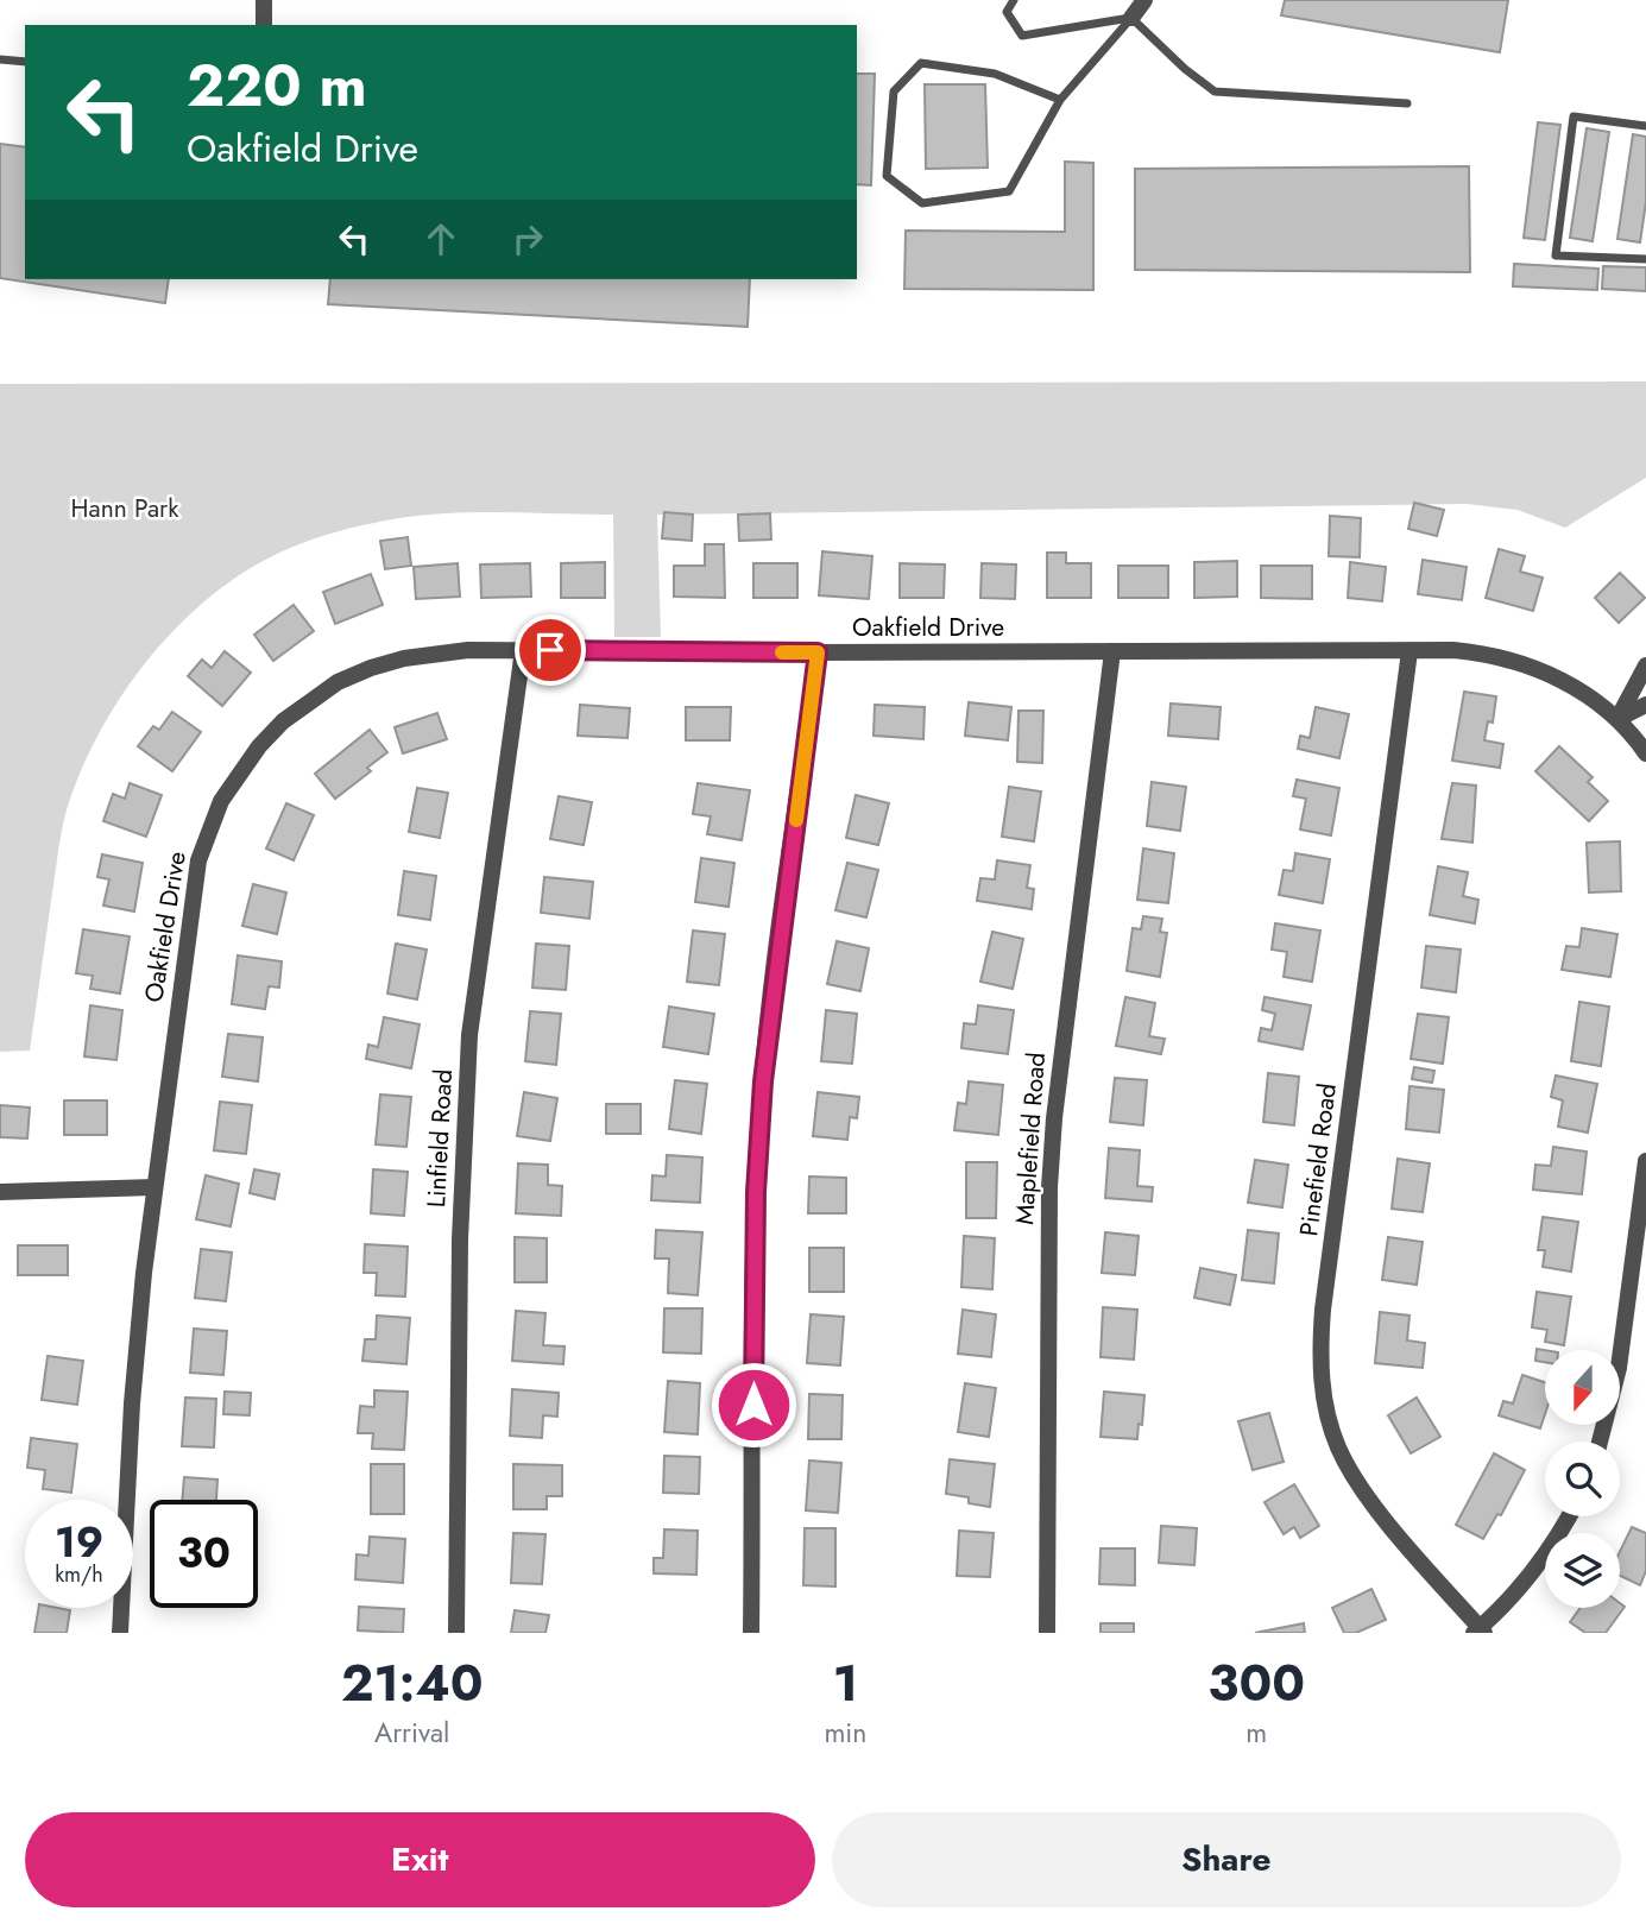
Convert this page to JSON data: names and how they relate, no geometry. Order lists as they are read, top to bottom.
{
  "streets": {
    "street": [
      "Oakfield Drive",
      "Linfield Road",
      "Maplefield Road",
      "Pinefield Road"
    ]
  },
  "crossings": [
    ["Oakfield Drive", "Linfield Road"],
    ["Oakfield Drive", "Maplefield Road"],
    ["Oakfield Drive", "Pinefield Road"]
  ],
  "parks": ["Hann Park"],
  "north": "bottom",
  "page": {
    "turn": ["220 m", "Oakfield Drive"],
    "speed": "19 km/h",
    "limit": "30",
    "eta": [
      "21:40",
      "Arrival",
      "1",
      "min",
      "300",
      "m"
    ],
    "buttons": ["Exit", "Share"]
  }
}
